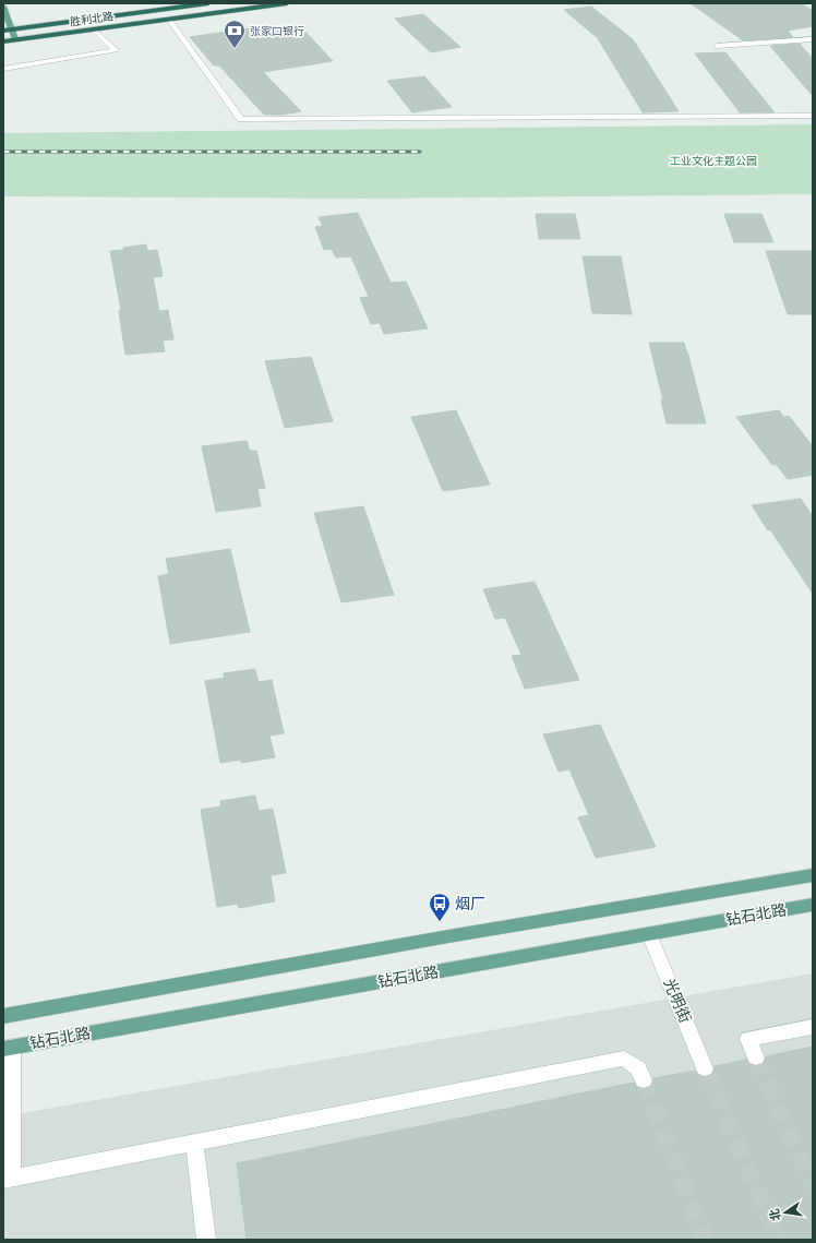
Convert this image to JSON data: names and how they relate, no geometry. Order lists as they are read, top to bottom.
{
  "streets": {
    "highway": ["胜利北路"],
    "main road": ["钻石北路"],
    "street": ["光明街"]
  },
  "crossings": [
    ["钻石北路", "光明街"]
  ],
  "parks": ["工业文化主题公园"],
  "places": {
    "bank": ["张家口银行"],
    "bus stop": ["烟厂"]
  },
  "north": "left"
}
